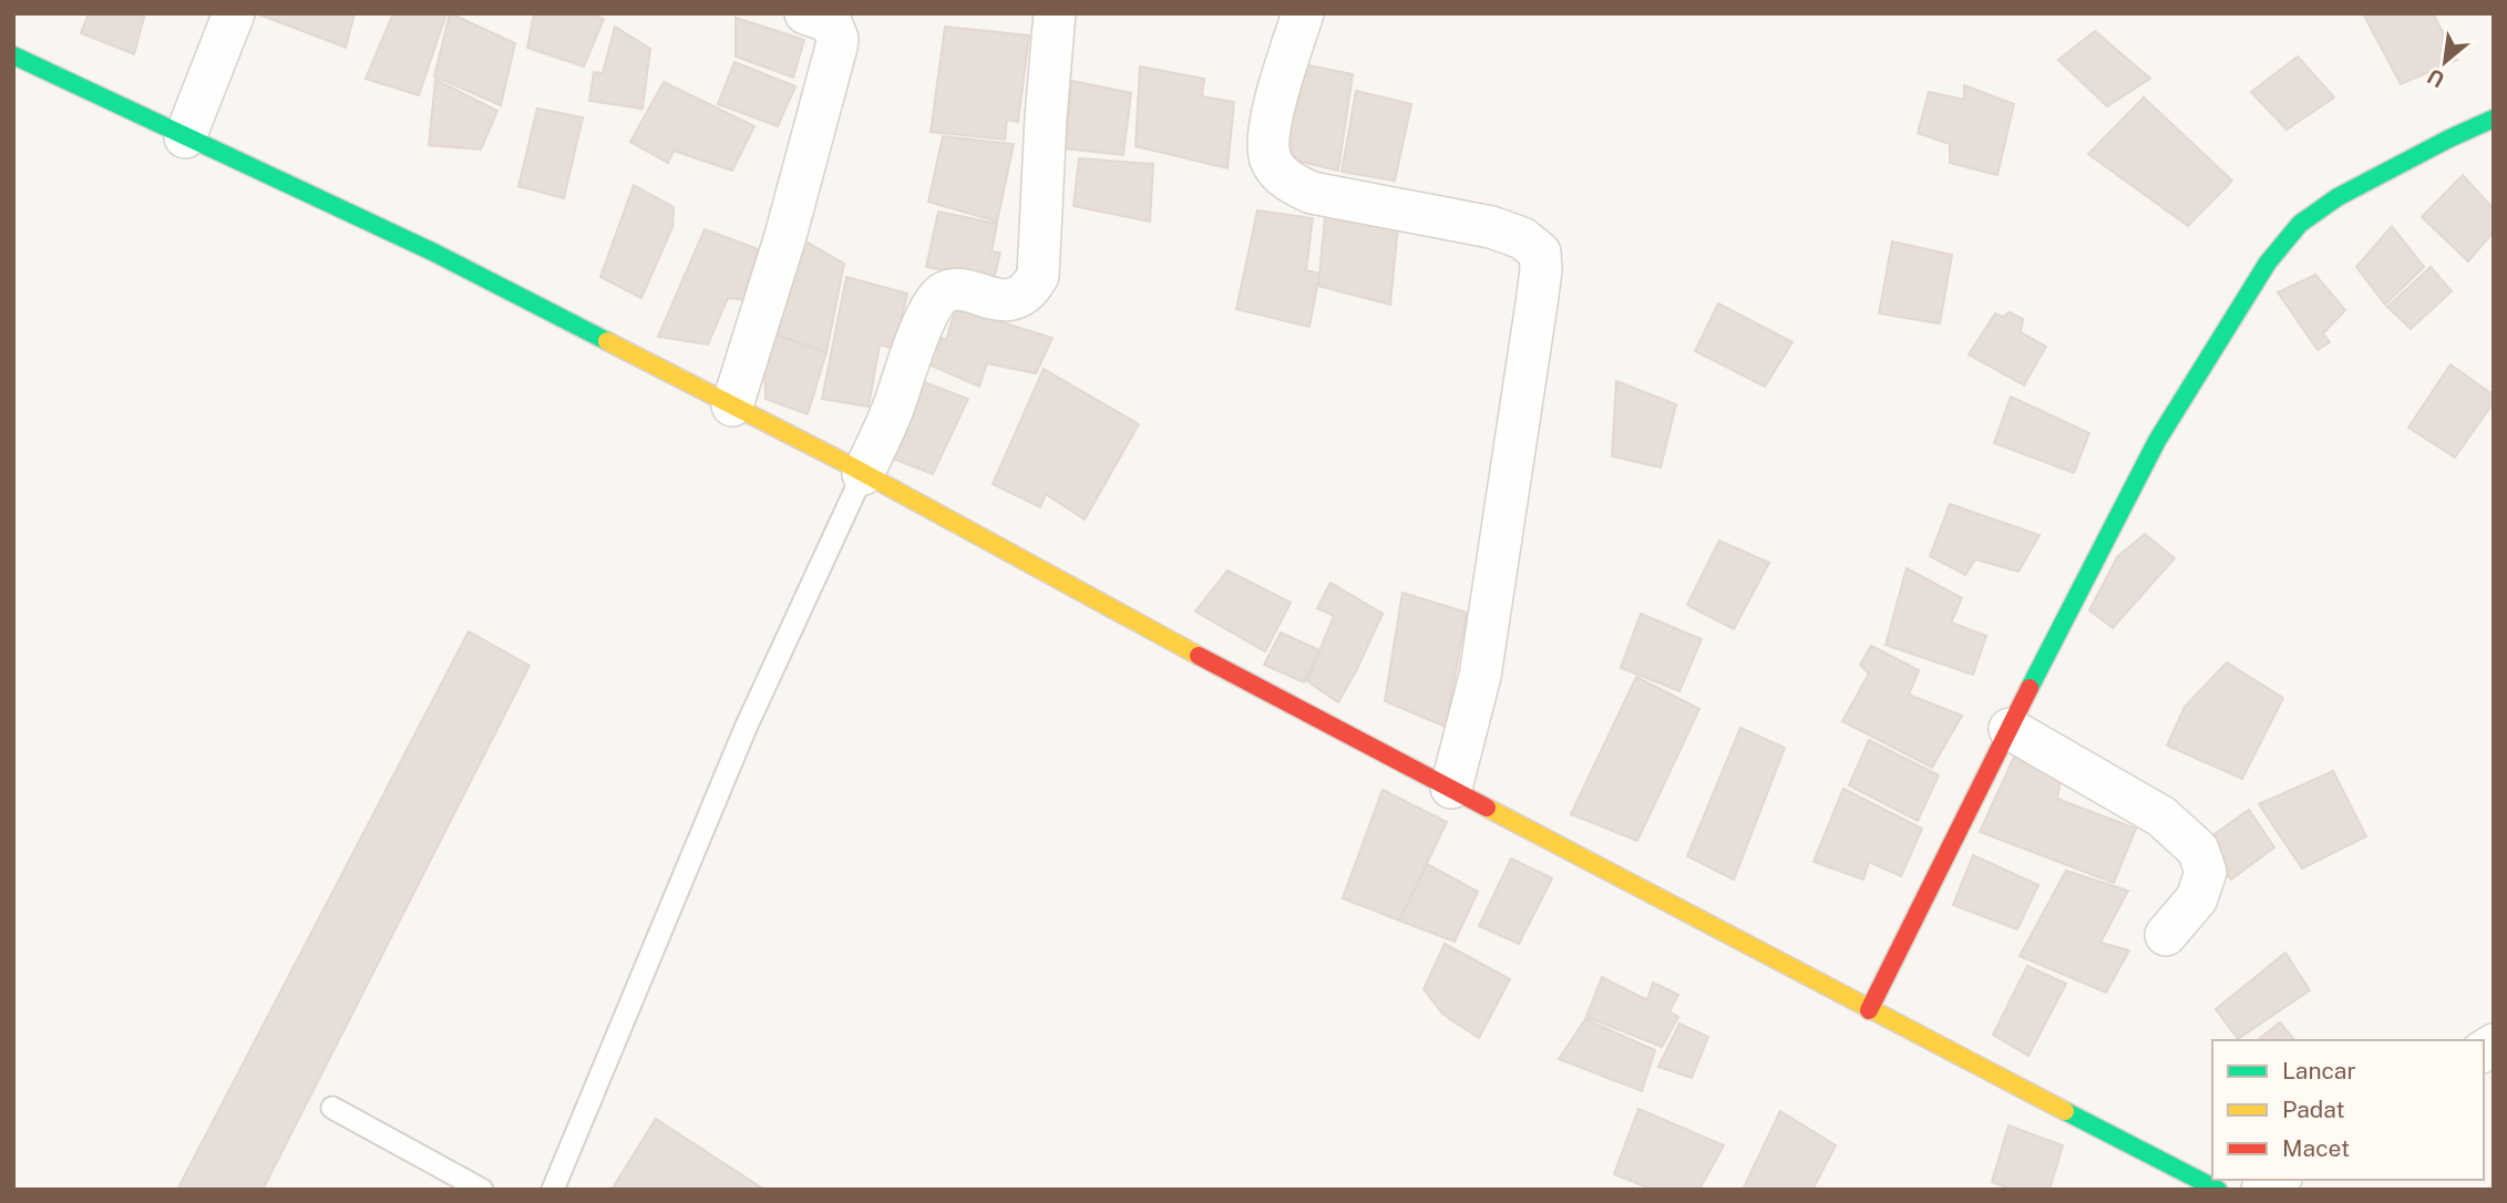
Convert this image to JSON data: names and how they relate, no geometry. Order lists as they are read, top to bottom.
{
  "legend": ["Lancar", "Padat", "Macet"],
  "north": "bottom left"
}
